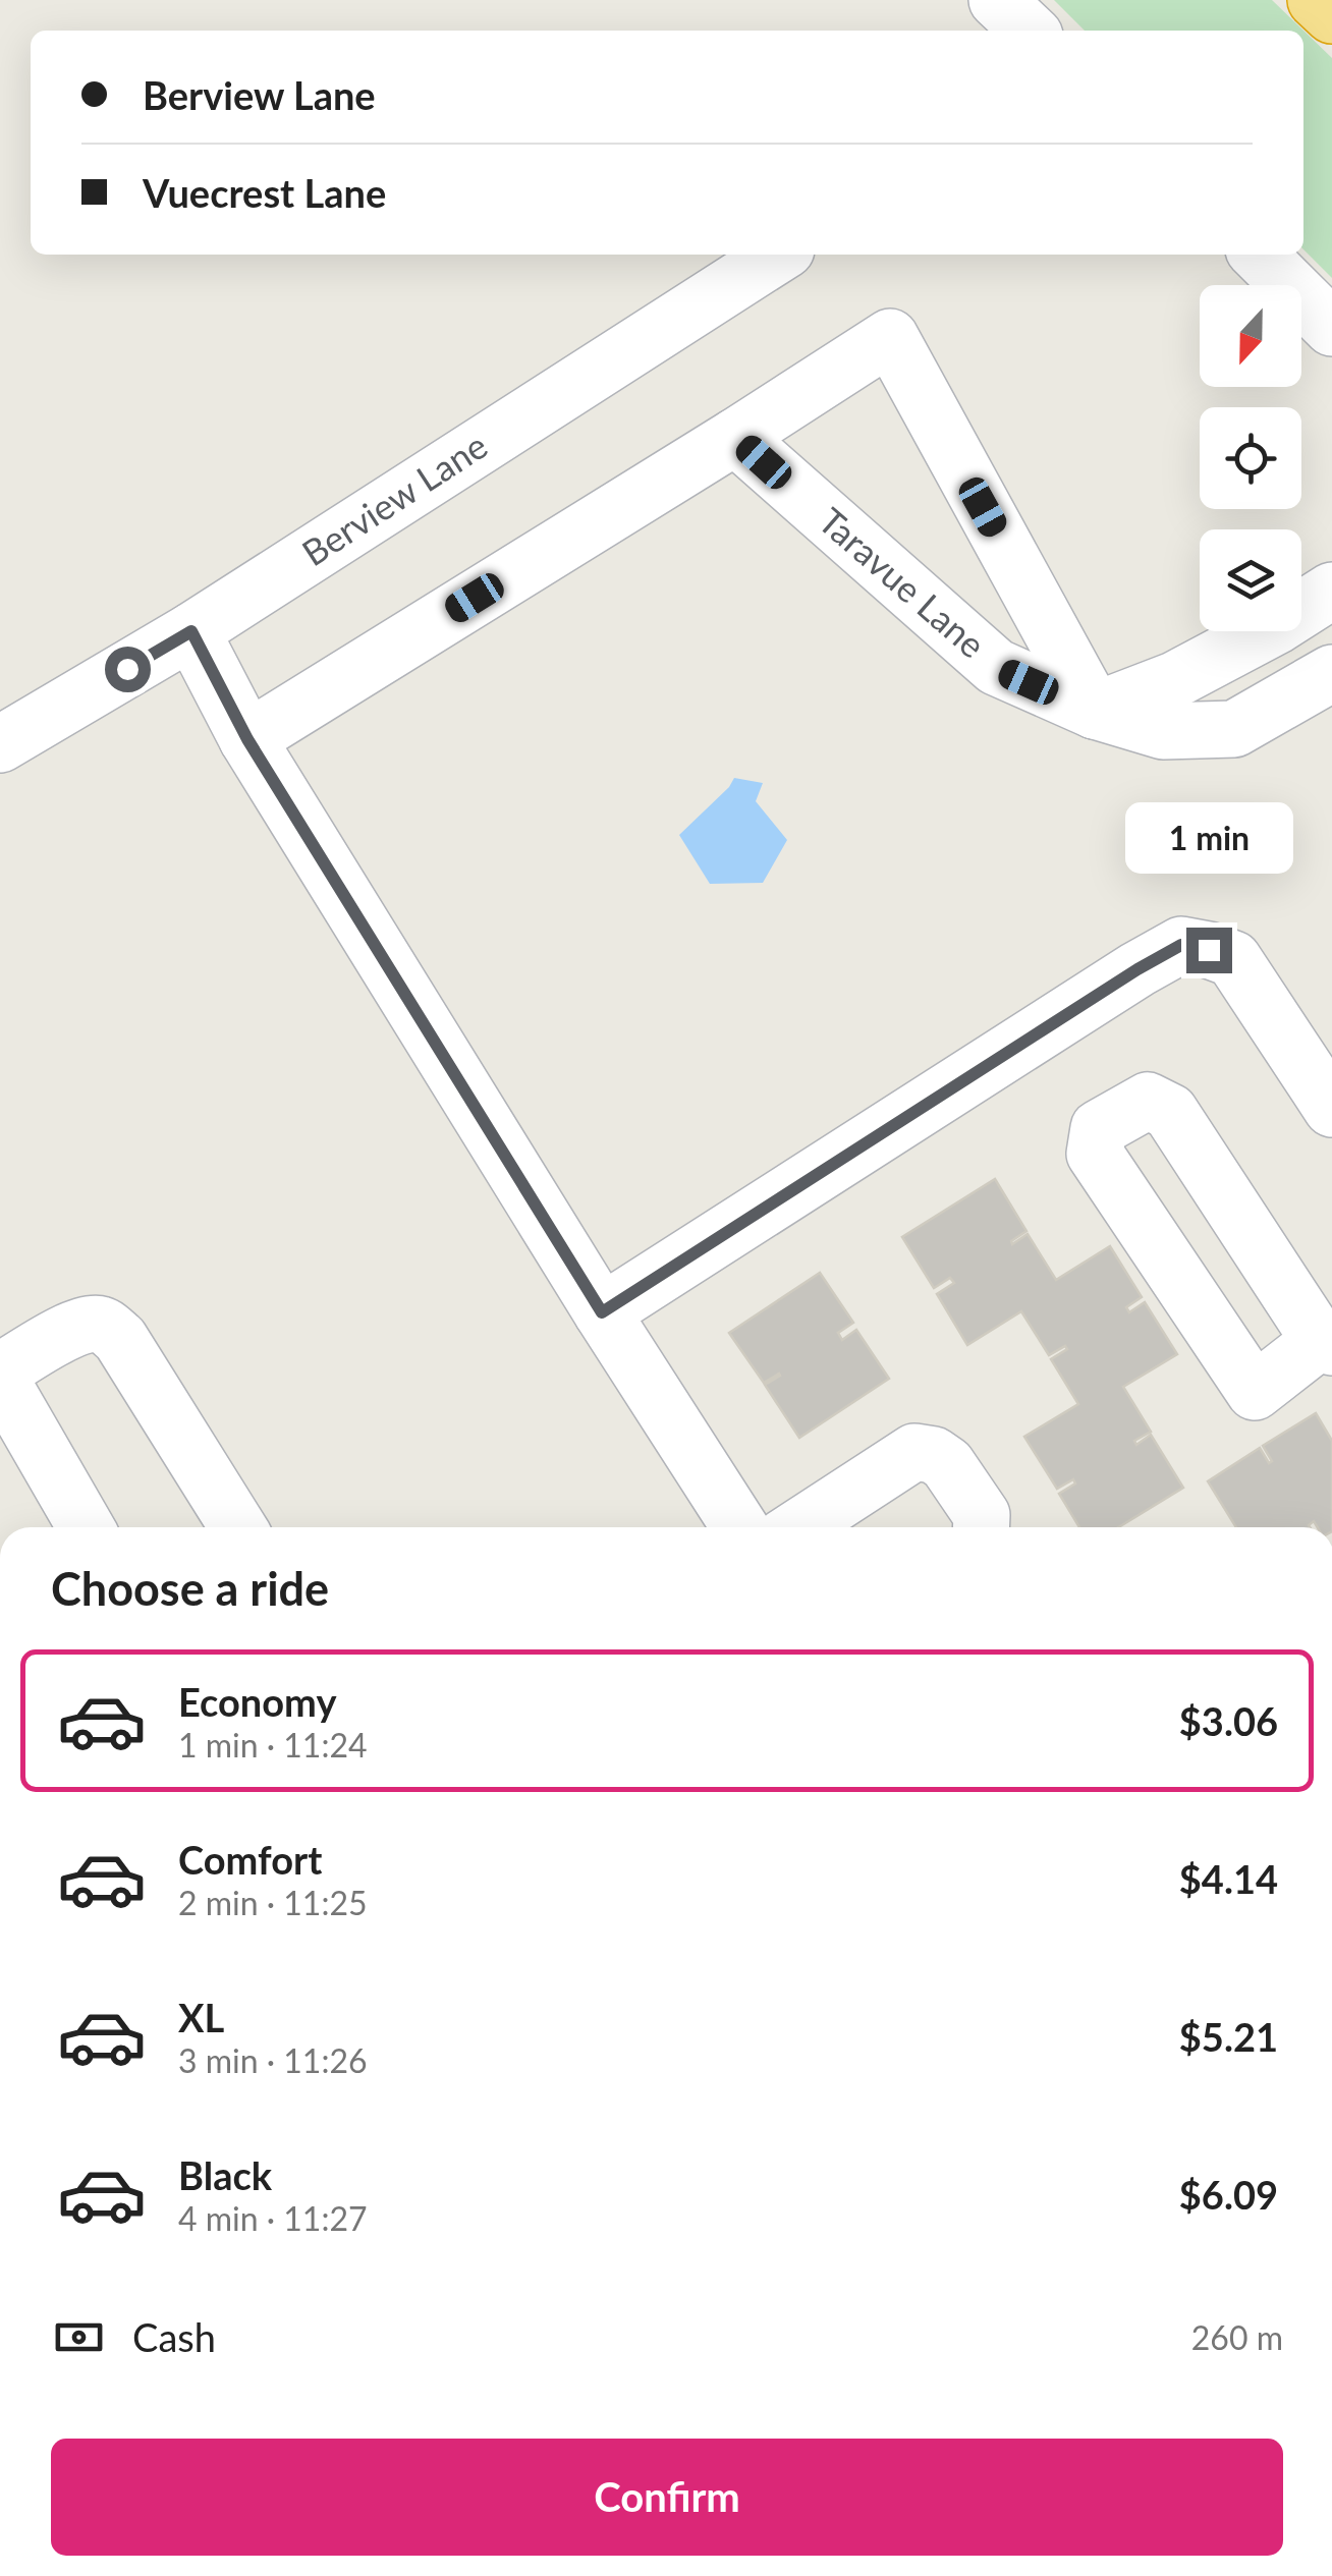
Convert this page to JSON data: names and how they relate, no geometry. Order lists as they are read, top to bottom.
{
  "streets": {
    "street": ["Berview Lane", "Taravue Lane"]
  },
  "north": "bottom",
  "page": {
    "banner": ["Berview Lane", "Vuecrest Lane"],
    "bubble": "1 min",
    "heading": "Choose a ride",
    "list": [
      {
        "name": "Economy",
        "note": "1 min · 11:24",
        "value": "$3.06"
      },
      {
        "name": "Comfort",
        "note": "2 min · 11:25",
        "value": "$4.14"
      },
      {
        "name": "XL",
        "note": "3 min · 11:26",
        "value": "$5.21"
      },
      {
        "name": "Black",
        "note": "4 min · 11:27",
        "value": "$6.09"
      }
    ],
    "pay": ["Cash", "260 m"],
    "buttons": "Confirm"
  }
}
